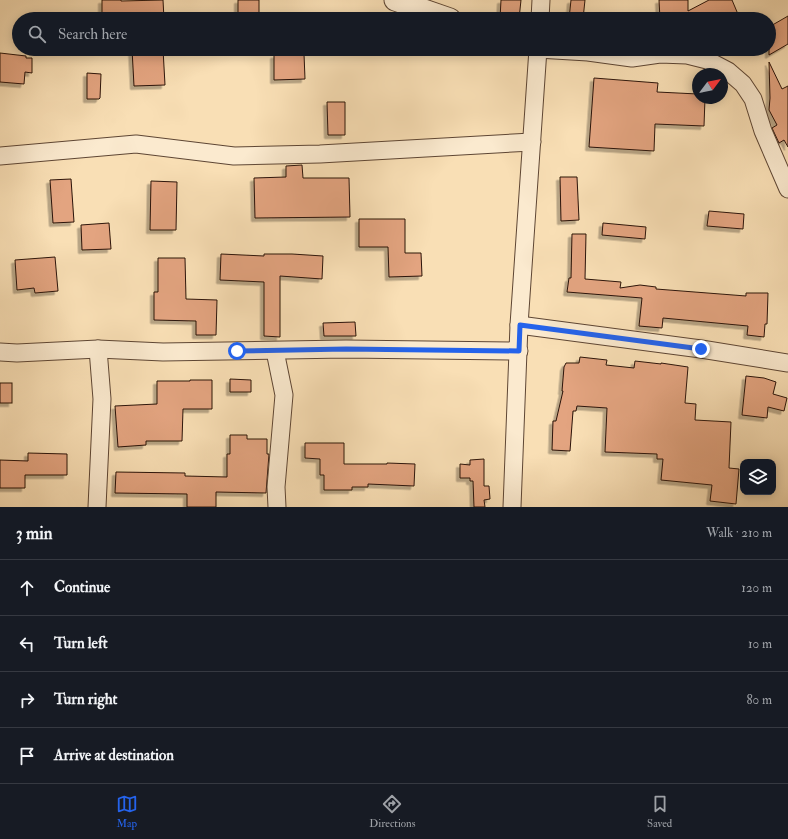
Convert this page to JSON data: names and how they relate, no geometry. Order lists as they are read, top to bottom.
{
  "north": "top right",
  "page": {
    "search": "Search here",
    "heading": ["3 min", "Walk · 210 m"],
    "list": [
      ["Continue", "120 m"],
      ["Turn left", "10 m"],
      ["Turn right", "80 m"],
      "Arrive at destination"
    ],
    "nav": ["Map", "Directions", "Saved"]
  }
}
